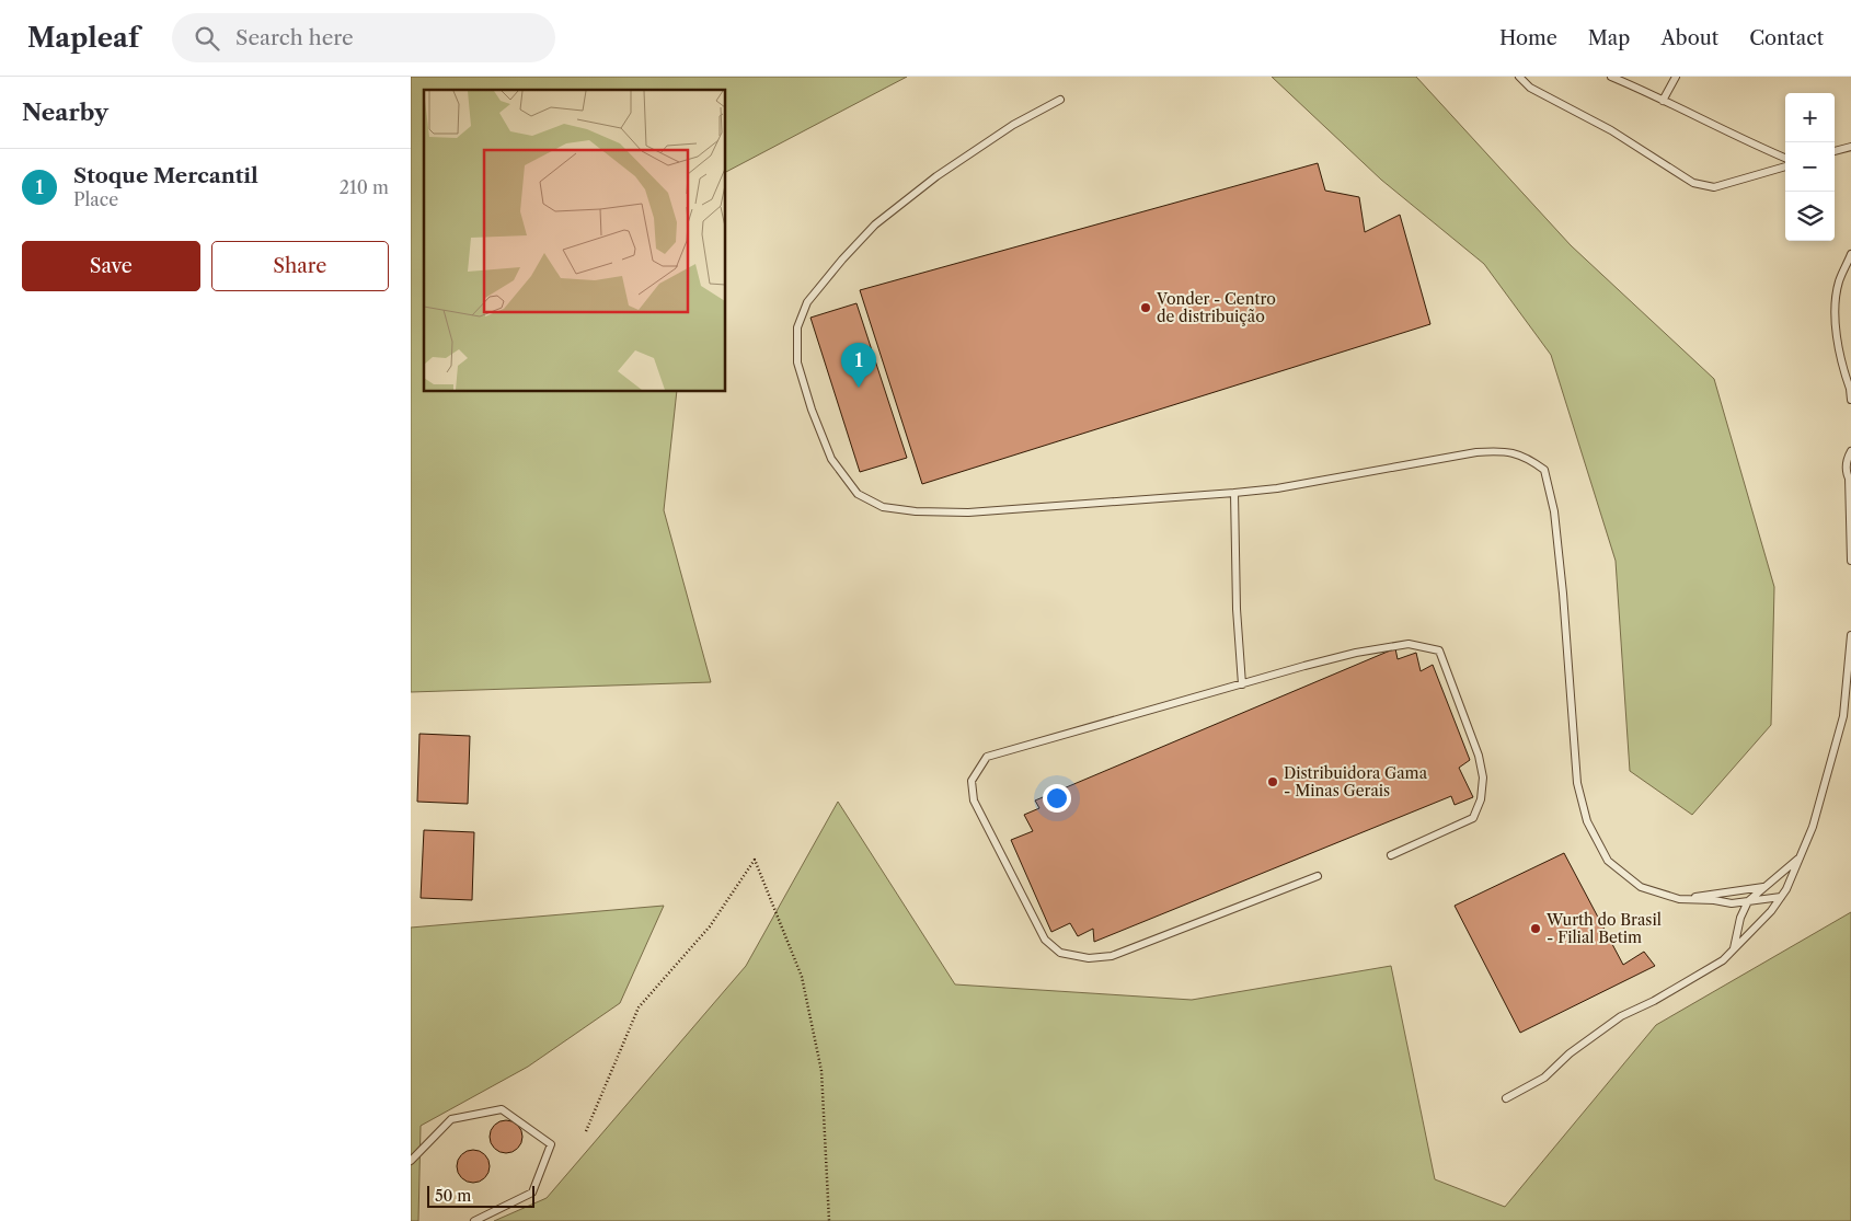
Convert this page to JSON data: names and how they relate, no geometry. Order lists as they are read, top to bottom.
{
  "places": ["Vonder - Centro de distribuição", "Distribuidora Gama - Minas Gerais", "Wurth do Brasil - Filial Betim"],
  "scale_bar": "50 m",
  "page": {
    "header": "Mapleaf",
    "search": "Search here",
    "nav": [
      "Home",
      "Map",
      "About",
      "Contact"
    ],
    "heading": "Nearby",
    "map_buttons": ["+", "−"],
    "list": [
      {
        "mark": "1",
        "name": "Stoque Mercantil",
        "note": "Place",
        "value": "210 m"
      }
    ],
    "buttons": ["Save", "Share"],
    "pins": "1",
    "scale": "50 m"
  }
}
